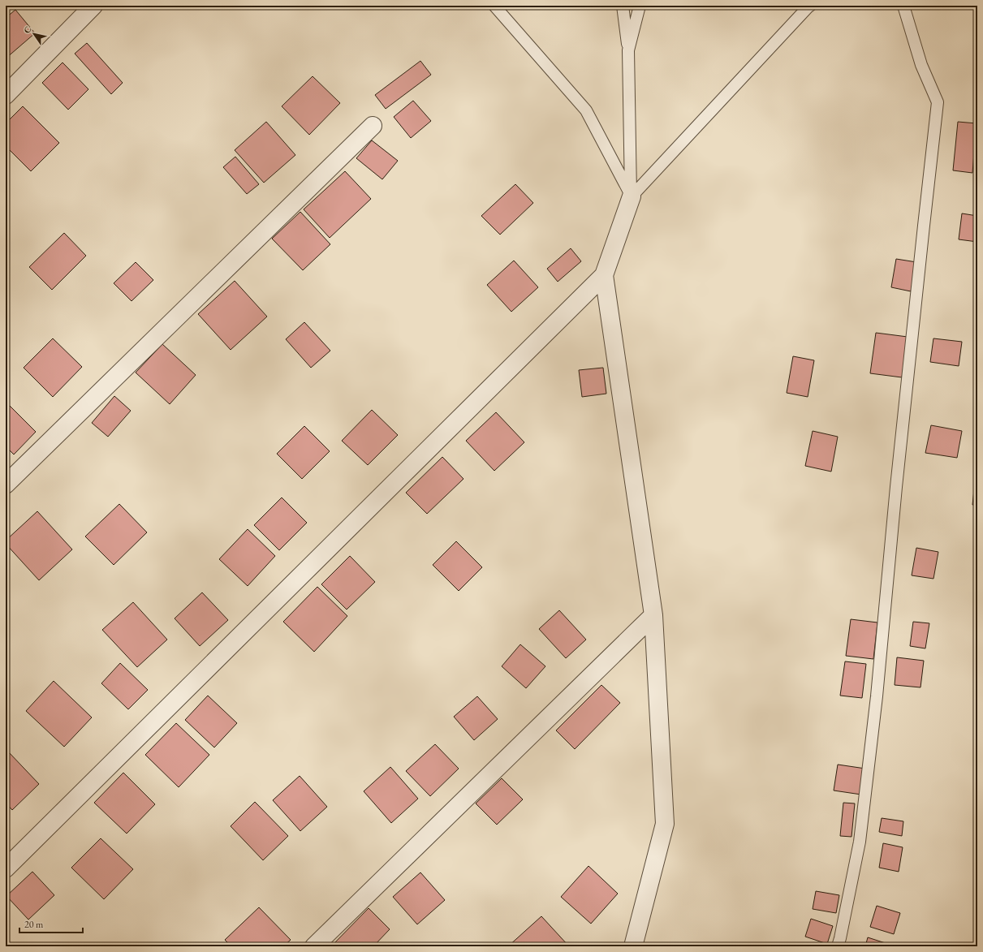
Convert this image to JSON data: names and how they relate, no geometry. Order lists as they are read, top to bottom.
{
  "scale_bar": "20 m",
  "north": "top left"
}
